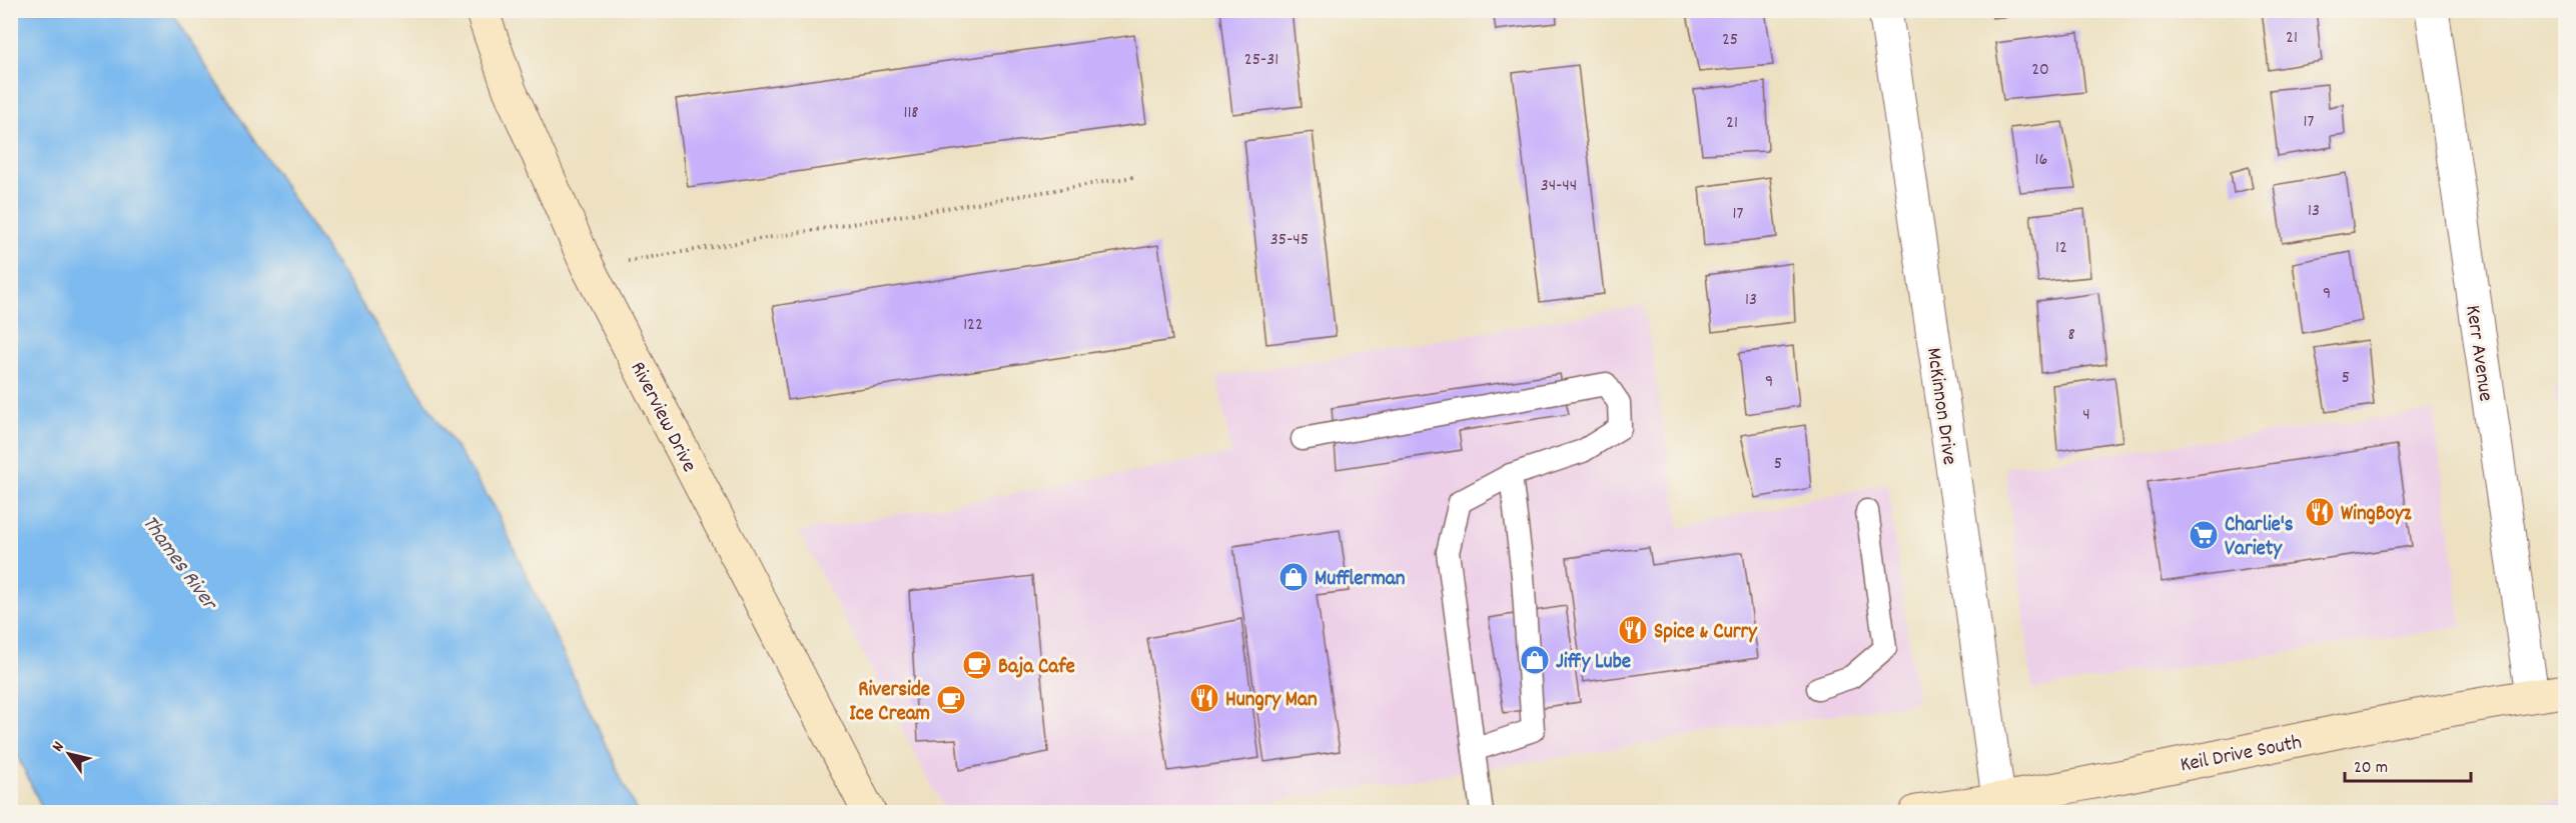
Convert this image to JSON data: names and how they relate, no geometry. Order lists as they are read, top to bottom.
{
  "streets": {
    "street": [
      "Kerr Avenue",
      "McKinnon Drive",
      "Riverview Drive",
      "Keil Drive South"
    ]
  },
  "crossings": [
    ["Kerr Avenue", "Keil Drive South"],
    ["McKinnon Drive", "Keil Drive South"]
  ],
  "water": ["Thames River"],
  "places": {
    "restaurant": ["WingBoyz", "Spice & Curry", "Hungry Man"],
    "supermarket": ["Charlie's Variety"],
    "shop": ["Mufflerman", "Jiffy Lube"],
    "cafe": ["Baja Cafe", "Riverside Ice Cream"]
  },
  "house_numbers": [
    "21",
    "25",
    "25-31",
    "20",
    "118",
    "17",
    "21",
    "16",
    "34-44",
    "13",
    "17",
    "35-45",
    "12",
    "9",
    "13",
    "122",
    "8",
    "5",
    "9",
    "4",
    "5"
  ],
  "scale_bar": "20 m",
  "north": "top left"
}
